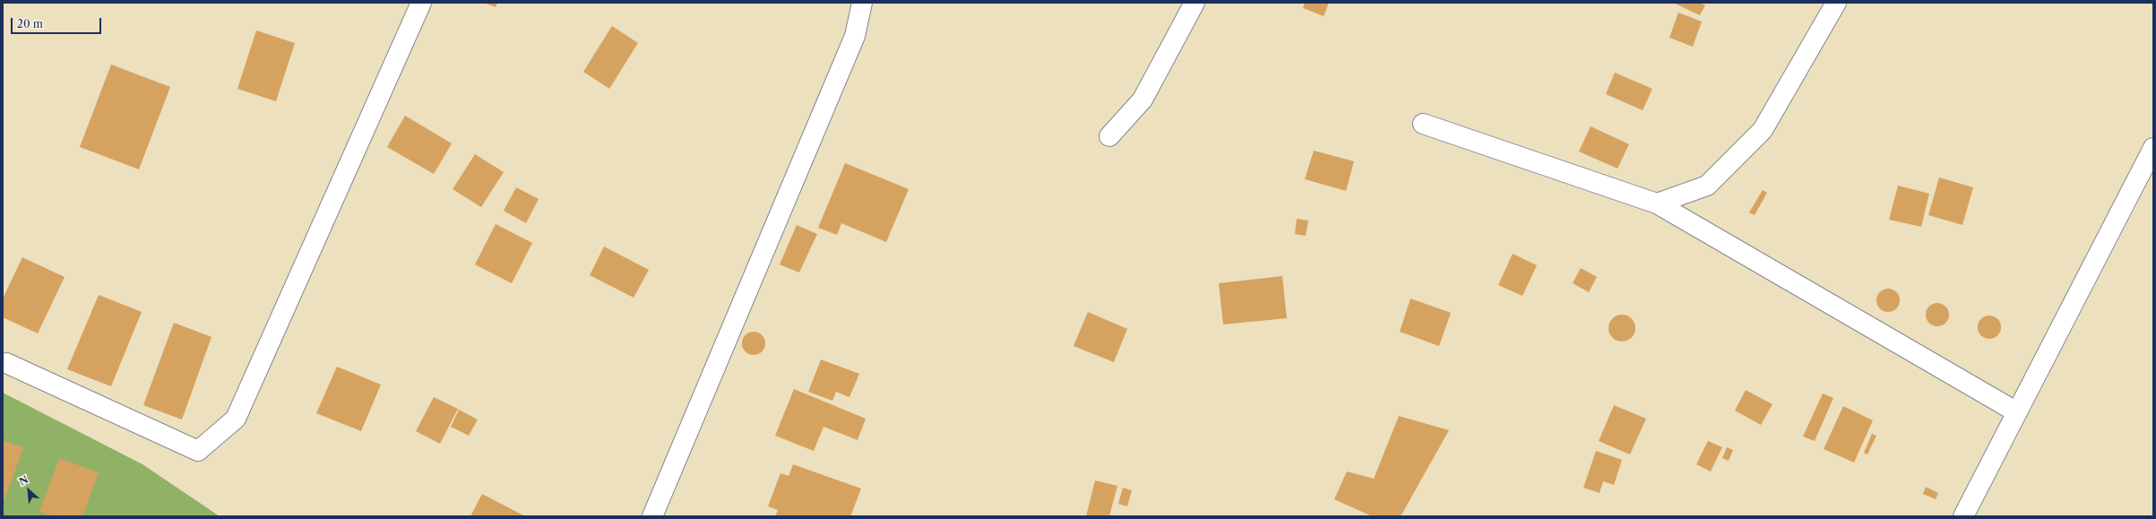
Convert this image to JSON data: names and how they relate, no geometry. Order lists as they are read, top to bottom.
{
  "scale_bar": "20 m",
  "north": "top left"
}
